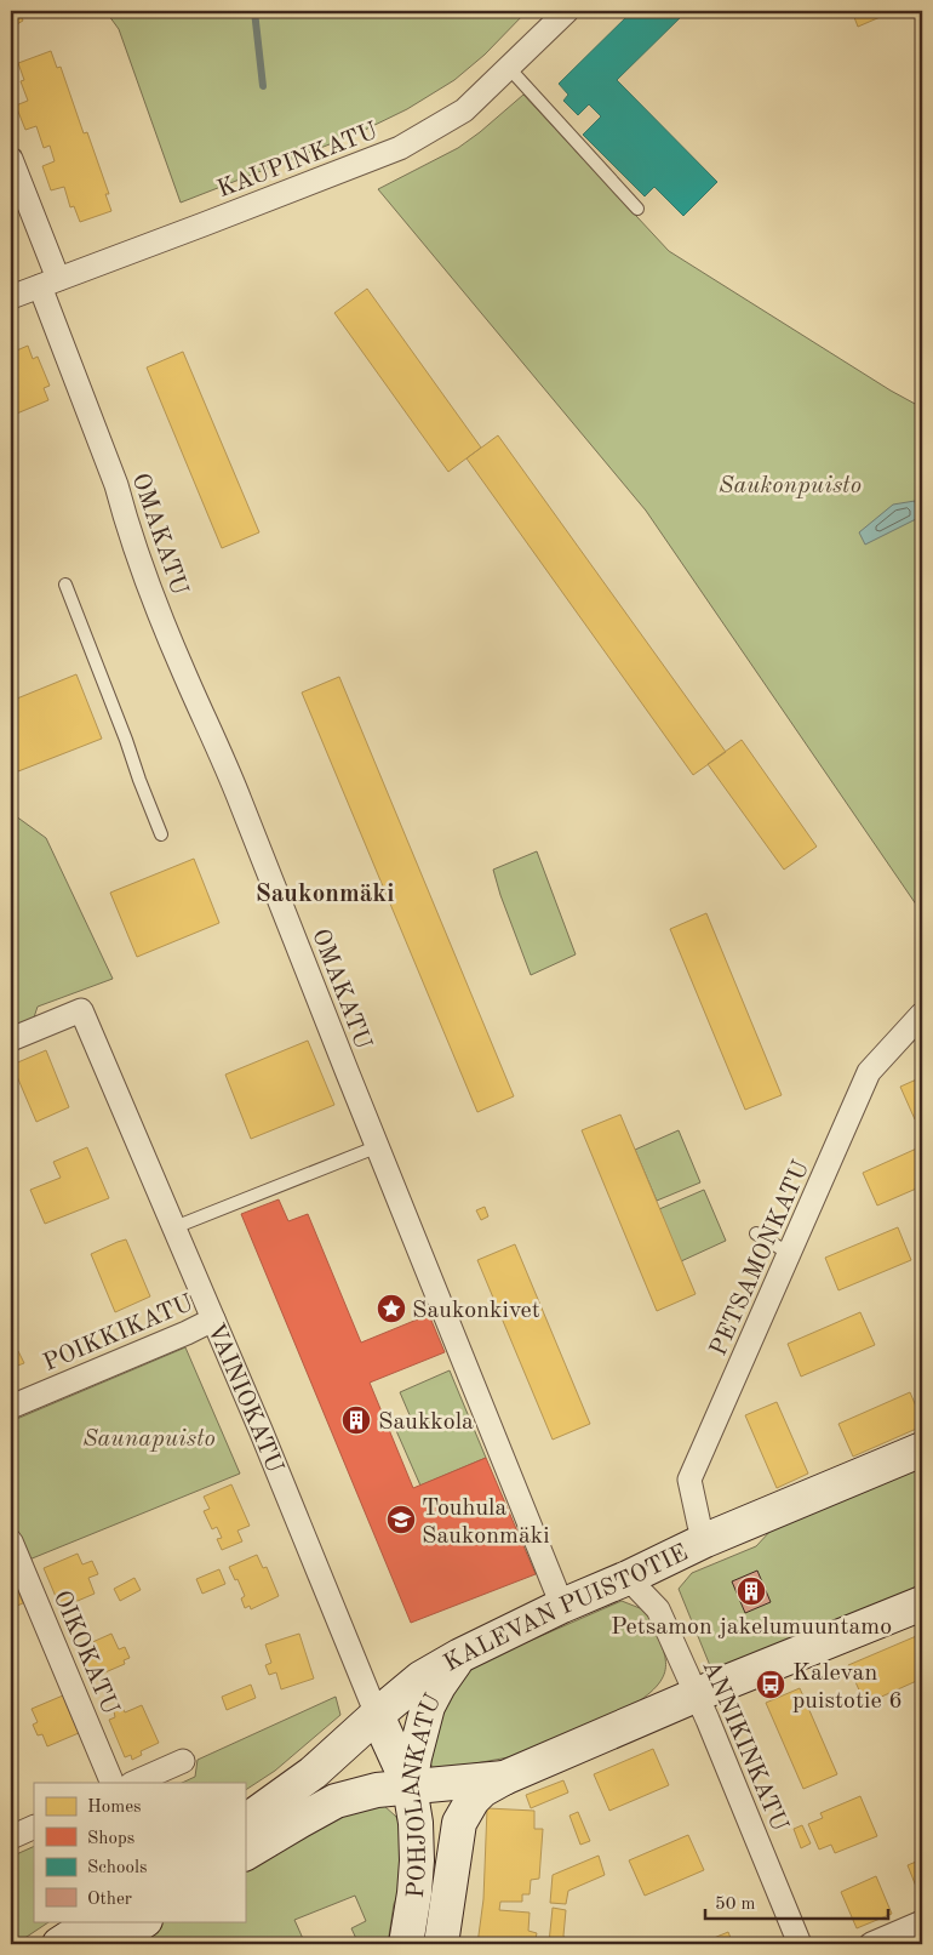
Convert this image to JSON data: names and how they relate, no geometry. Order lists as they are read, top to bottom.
{
  "streets": {
    "main road": ["VAINIOKATU", "KALEVAN PUISTOTIE", "POHJOLANKATU"],
    "street": [
      "KAUPINKATU",
      "OMAKATU",
      "PETSAMONKATU",
      "POIKKIKATU",
      "OIKOKATU",
      "ANNIKINKATU"
    ]
  },
  "crossings": [
    ["KAUPINKATU", "OMAKATU"],
    ["OMAKATU", "KALEVAN PUISTOTIE"],
    ["PETSAMONKATU", "KALEVAN PUISTOTIE"],
    ["POIKKIKATU", "VAINIOKATU"],
    ["VAINIOKATU", "KALEVAN PUISTOTIE"],
    ["VAINIOKATU", "POHJOLANKATU"],
    ["KALEVAN PUISTOTIE", "ANNIKINKATU"],
    ["KALEVAN PUISTOTIE", "POHJOLANKATU"]
  ],
  "districts": ["Saukonmäki"],
  "parks": ["Saukonpuisto", "Saunapuisto"],
  "places": {
    "place": ["Saukonkivet"],
    "building": ["Saukkola", "Petsamon jakelumuuntamo"],
    "school or university": ["Touhula Saukonmäki"],
    "bus stop": ["Kalevan puistotie 6"]
  },
  "legend": [
    "Homes",
    "Shops",
    "Schools",
    "Other"
  ],
  "scale_bar": "50 m"
}
